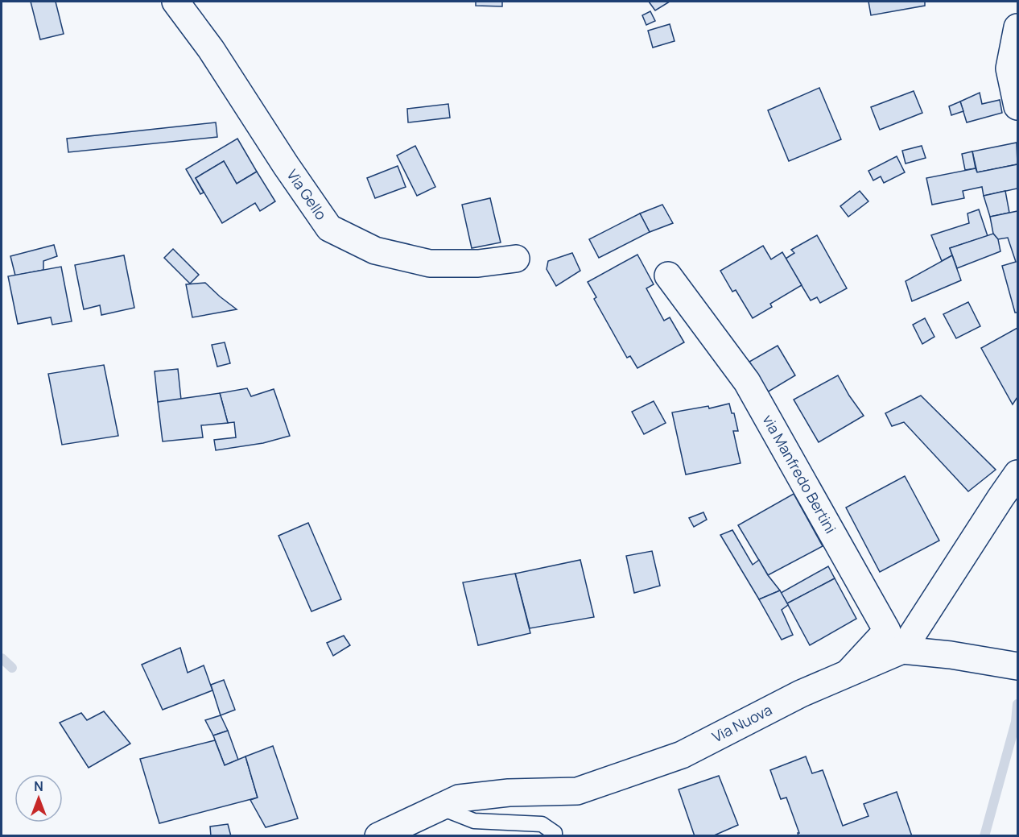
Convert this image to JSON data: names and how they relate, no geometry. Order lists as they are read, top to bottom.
{
  "streets": {
    "street": ["Via Gello", "via Manfredo Bertini", "Via Nuova"]
  },
  "crossings": [
    ["via Manfredo Bertini", "Via Nuova"]
  ],
  "north": "top"
}
